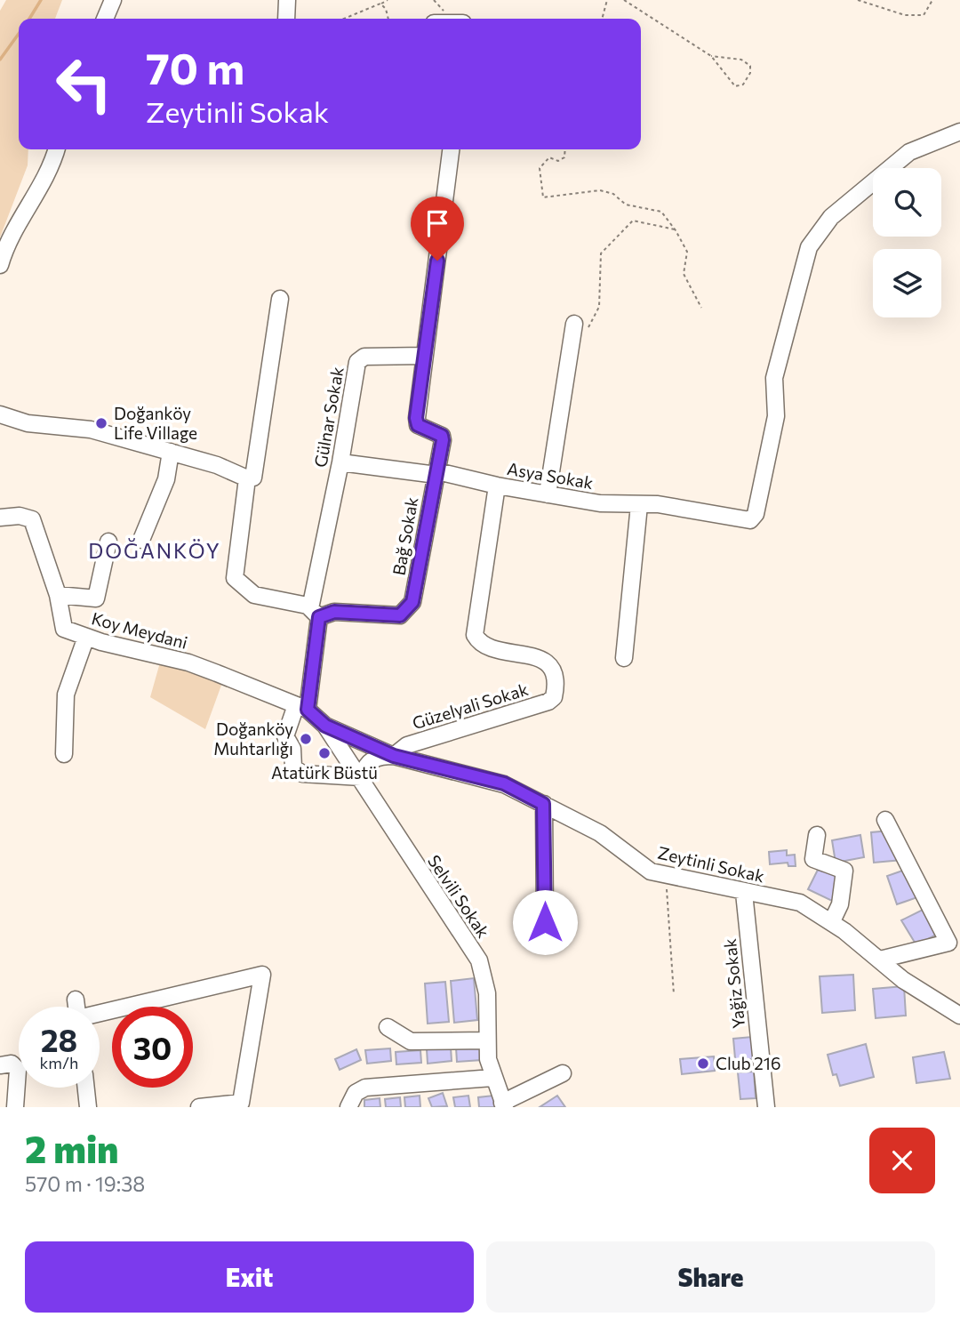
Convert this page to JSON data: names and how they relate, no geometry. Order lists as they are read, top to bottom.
{
  "streets": {
    "street": [
      "Gülnar Sokak",
      "Asya Sokak",
      "Bağ Sokak",
      "Koy Meydani",
      "Güzelyali Sokak",
      "Zeytinli Sokak",
      "Selvili Sokak",
      "Yağiz Sokak"
    ]
  },
  "crossings": [
    ["Gülnar Sokak", "Asya Sokak"],
    ["Gülnar Sokak", "Bağ Sokak"],
    ["Gülnar Sokak", "Koy Meydani"],
    ["Gülnar Sokak", "Zeytinli Sokak"],
    ["Gülnar Sokak", "Selvili Sokak"],
    ["Asya Sokak", "Bağ Sokak"],
    ["Asya Sokak", "Güzelyali Sokak"],
    ["Koy Meydani", "Zeytinli Sokak"],
    ["Güzelyali Sokak", "Zeytinli Sokak"],
    ["Zeytinli Sokak", "Selvili Sokak"],
    ["Zeytinli Sokak", "Yağiz Sokak"]
  ],
  "districts": ["DOĞANKÖY"],
  "places": [
    "Doğanköy Life Village",
    "Doğanköy Muhtarlığı",
    "Atatürk Büstü",
    "Club 216"
  ],
  "page": {
    "turn": ["70 m", "Zeytinli Sokak"],
    "speed": "28 km/h",
    "limit": "30",
    "heading": ["2 min", "570 m · 19:38"],
    "buttons": ["Exit", "Share"]
  }
}
